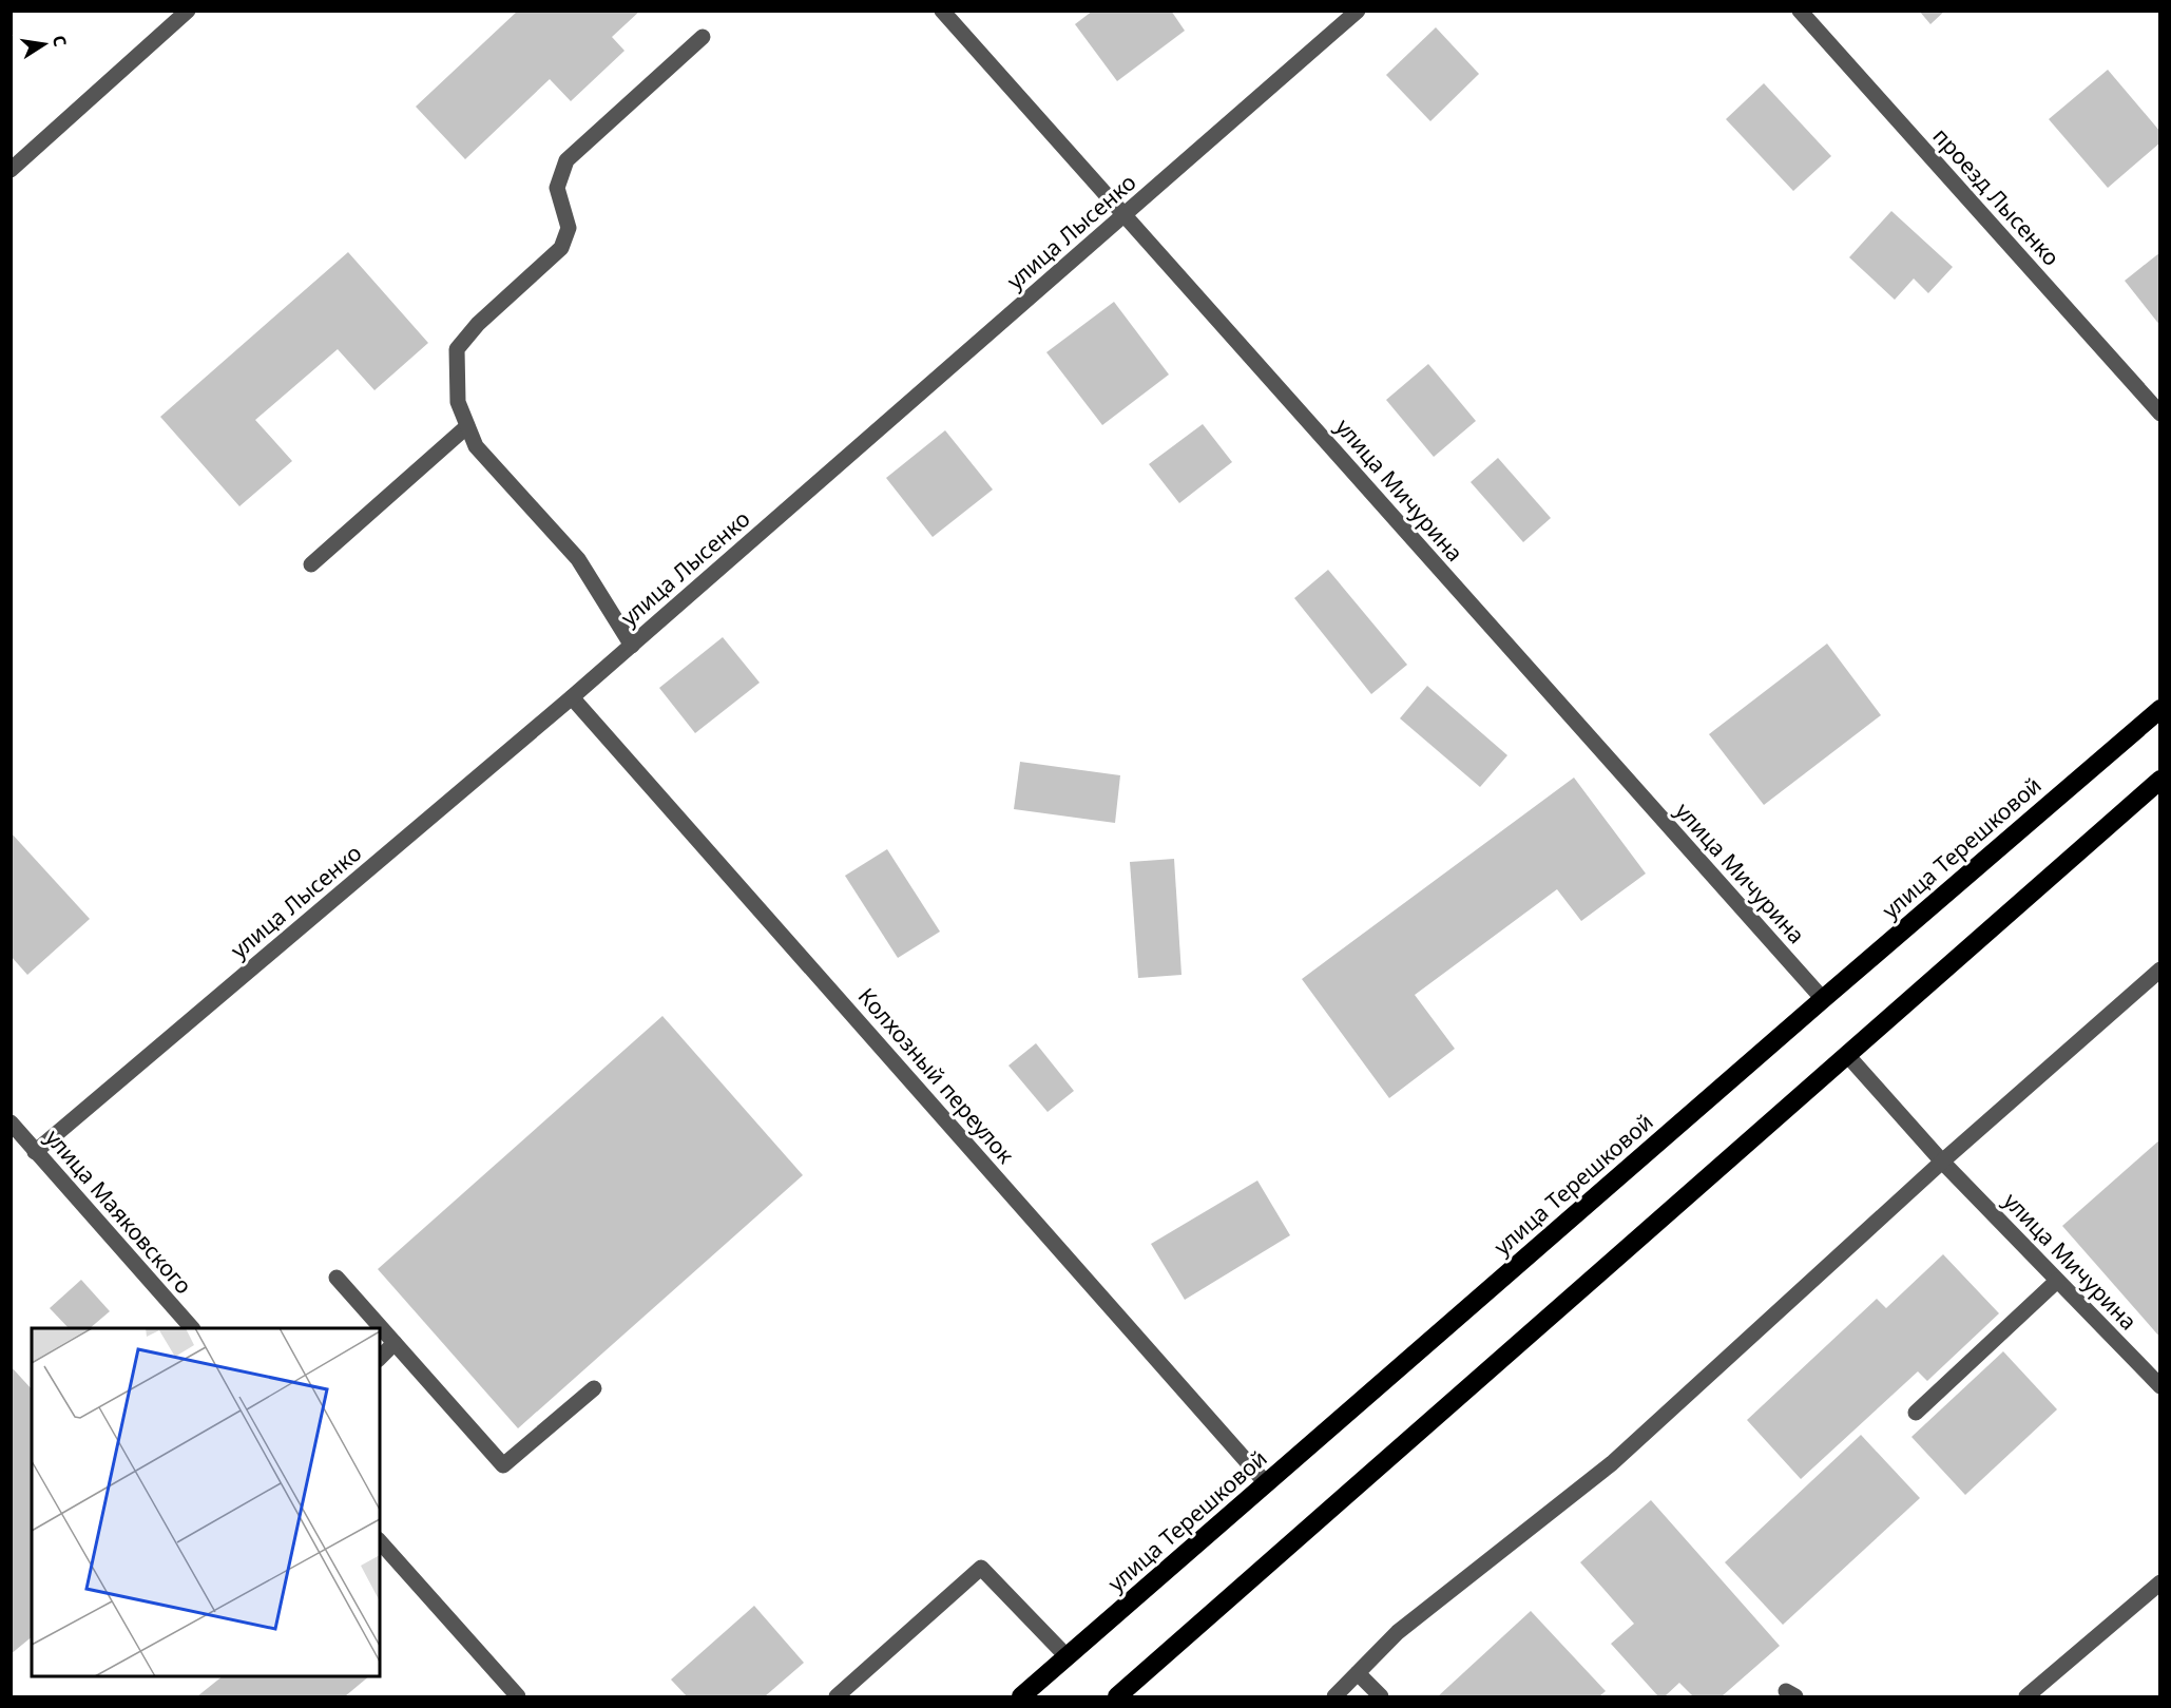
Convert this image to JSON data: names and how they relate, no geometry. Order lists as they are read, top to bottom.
{
  "streets": {
    "highway": ["улица Терешковой"],
    "street": [
      "проезд Лысенко",
      "улица Лысенко",
      "улица Мичурина",
      "Колхозный переулок",
      "улица Маяковского"
    ]
  },
  "crossings": [
    ["улица Лысенко", "улица Мичурина"],
    ["улица Лысенко", "Колхозный переулок"],
    ["улица Лысенко", "улица Маяковского"],
    ["улица Мичурина", "улица Терешковой"],
    ["улица Терешковой", "Колхозный переулок"]
  ],
  "north": "right"
}
